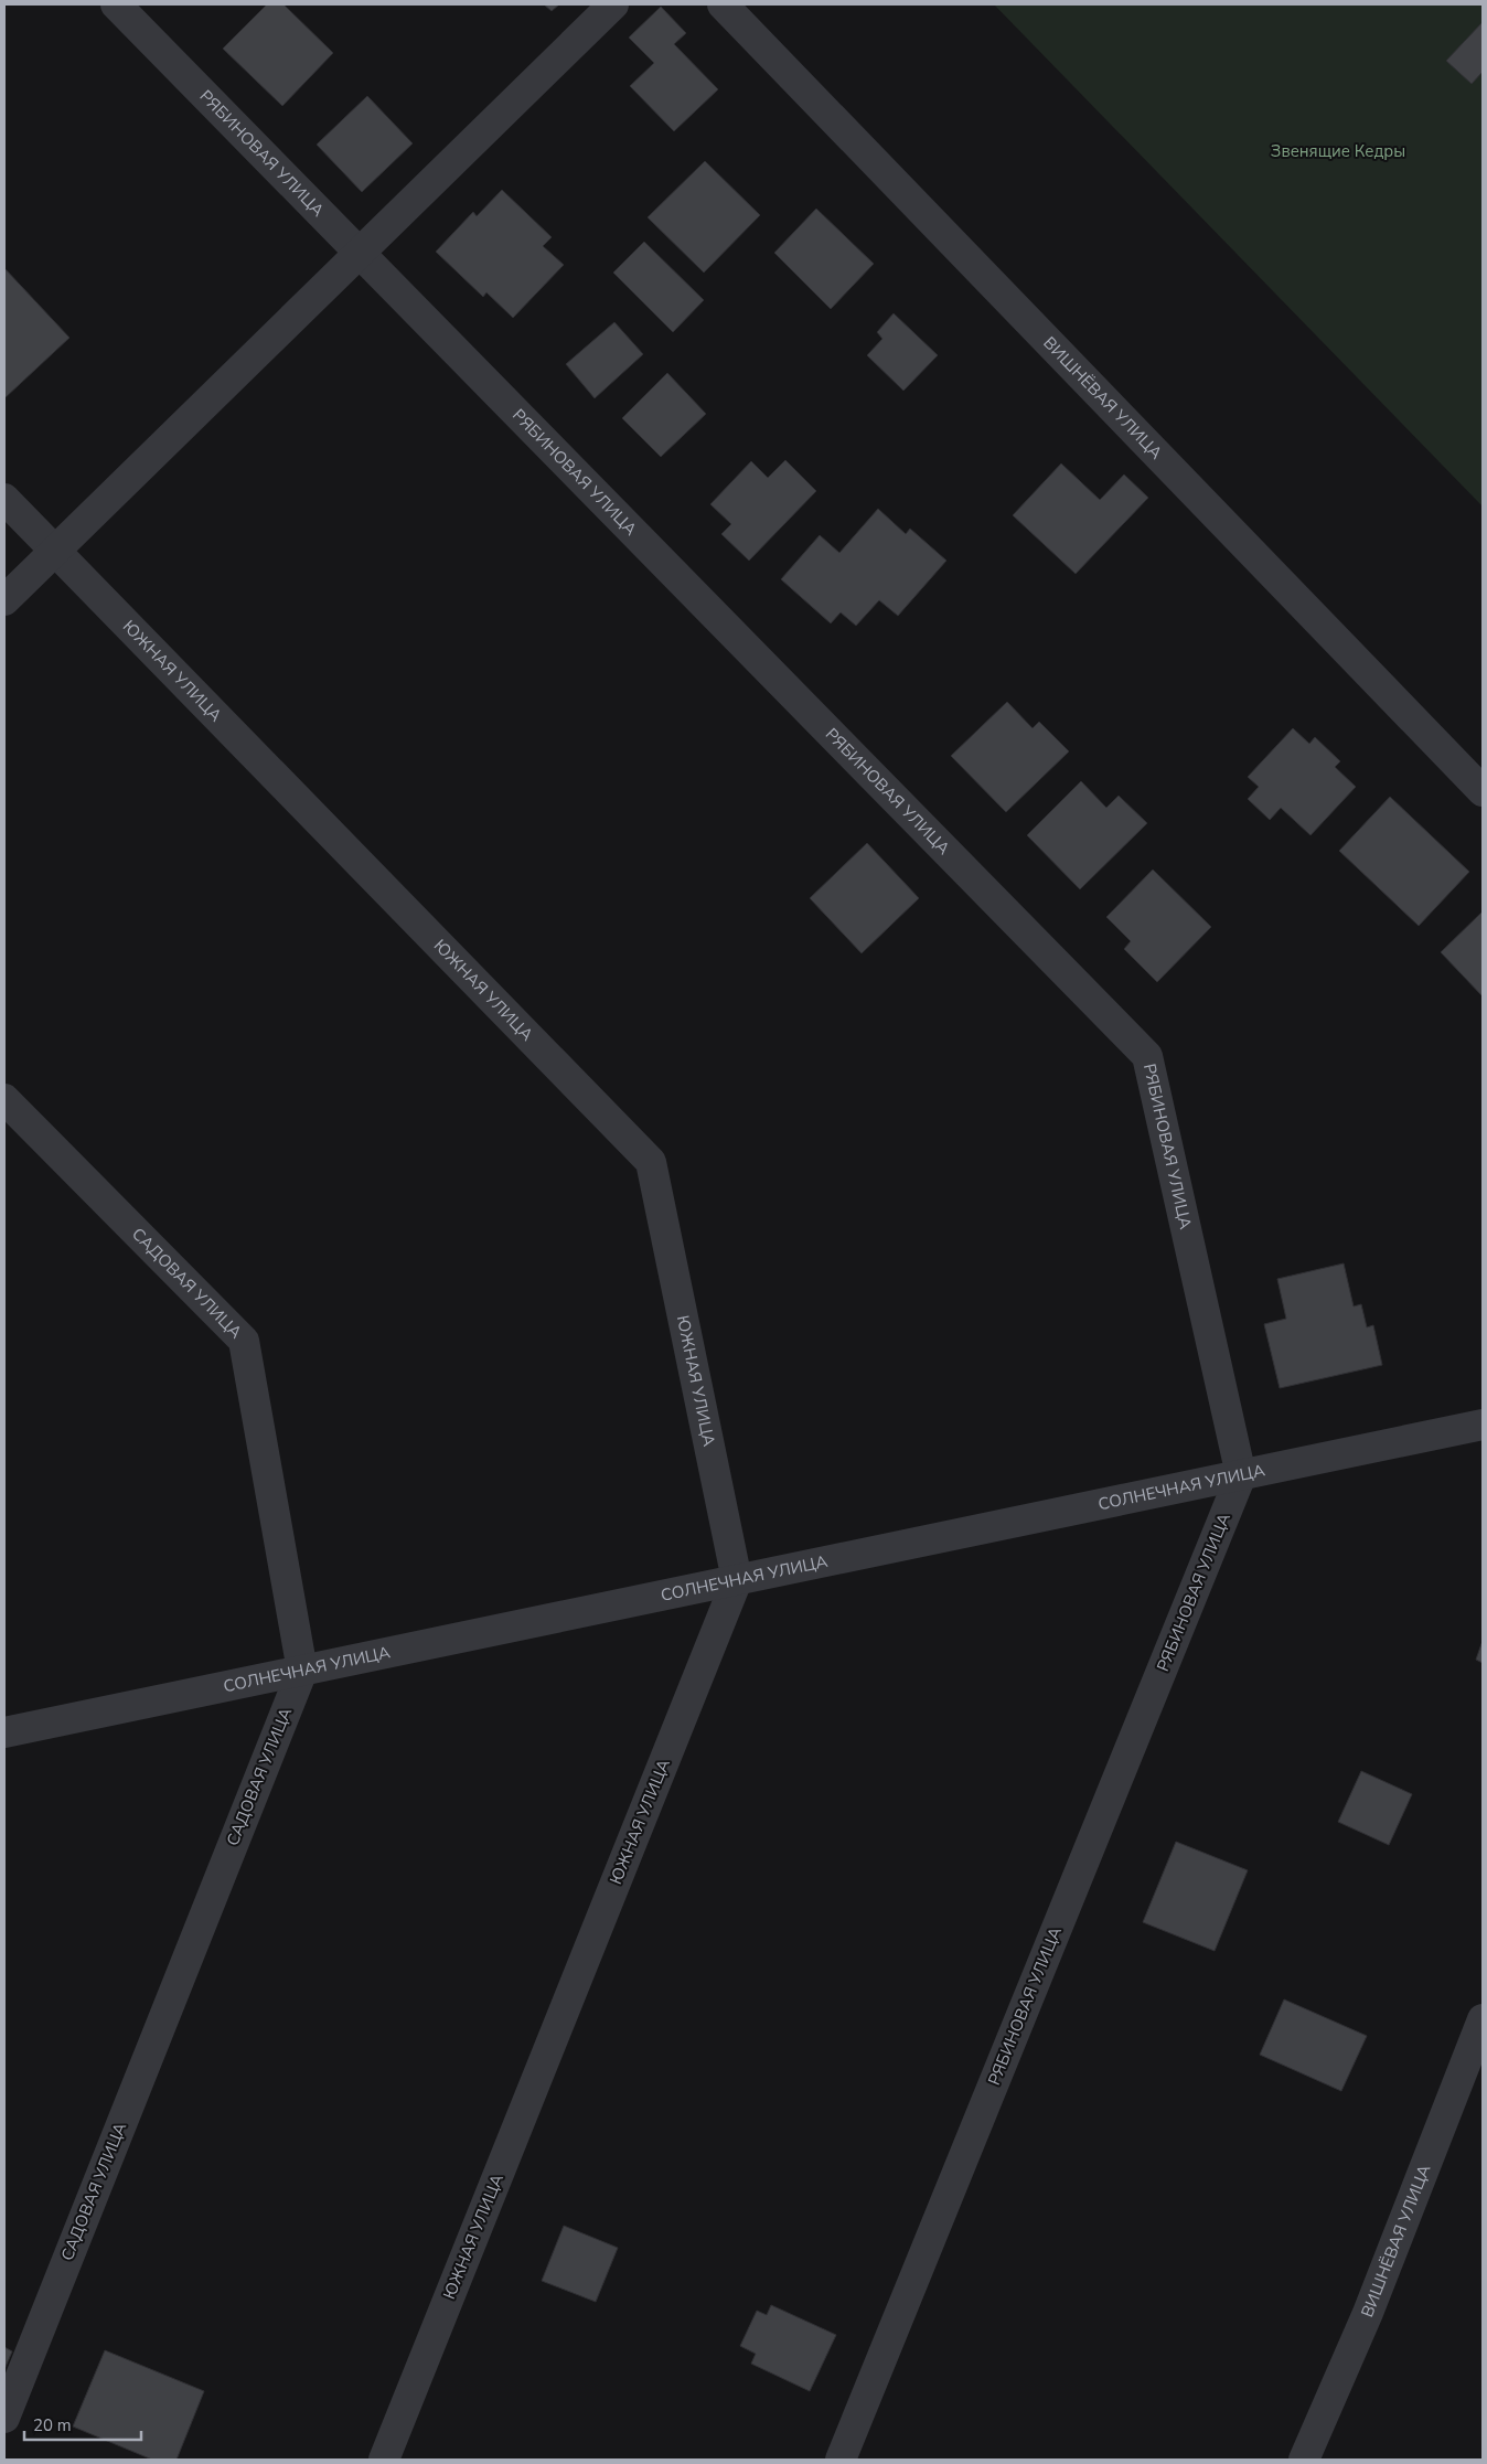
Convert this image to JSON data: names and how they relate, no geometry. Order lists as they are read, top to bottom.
{
  "streets": {
    "street": [
      "РЯБИНОВАЯ УЛИЦА",
      "ВИШНЁВАЯ УЛИЦА",
      "ЮЖНАЯ УЛИЦА",
      "САДОВАЯ УЛИЦА",
      "СОЛНЕЧНАЯ УЛИЦА"
    ]
  },
  "crossings": [
    ["РЯБИНОВАЯ УЛИЦА", "СОЛНЕЧНАЯ УЛИЦА"],
    ["ЮЖНАЯ УЛИЦА", "СОЛНЕЧНАЯ УЛИЦА"],
    ["САДОВАЯ УЛИЦА", "СОЛНЕЧНАЯ УЛИЦА"]
  ],
  "parks": ["Звенящие Кедры"],
  "scale_bar": "20 m"
}
